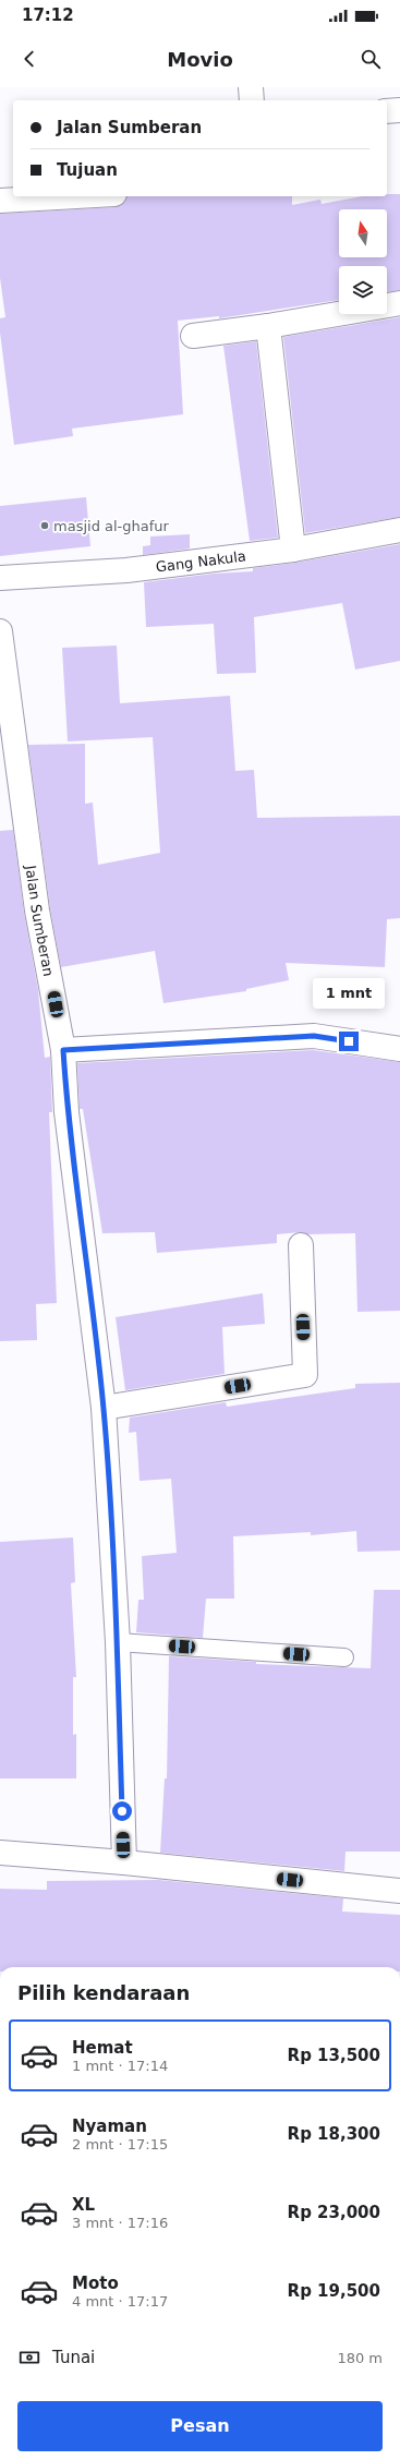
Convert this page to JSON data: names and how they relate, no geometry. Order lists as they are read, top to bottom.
{
  "streets": {
    "street": ["Gang Nakula", "Jalan Sumberan"]
  },
  "places": ["masjid al-ghafur"],
  "north": "top",
  "page": {
    "status": "17:12",
    "header": "Movio",
    "banner": ["Jalan Sumberan", "Tujuan"],
    "bubble": "1 mnt",
    "heading": "Pilih kendaraan",
    "list": [
      {
        "name": "Hemat",
        "note": "1 mnt · 17:14",
        "value": "Rp 13,500"
      },
      {
        "name": "Nyaman",
        "note": "2 mnt · 17:15",
        "value": "Rp 18,300"
      },
      {
        "name": "XL",
        "note": "3 mnt · 17:16",
        "value": "Rp 23,000"
      },
      {
        "name": "Moto",
        "note": "4 mnt · 17:17",
        "value": "Rp 19,500"
      }
    ],
    "pay": ["Tunai", "180 m"],
    "buttons": "Pesan"
  }
}
